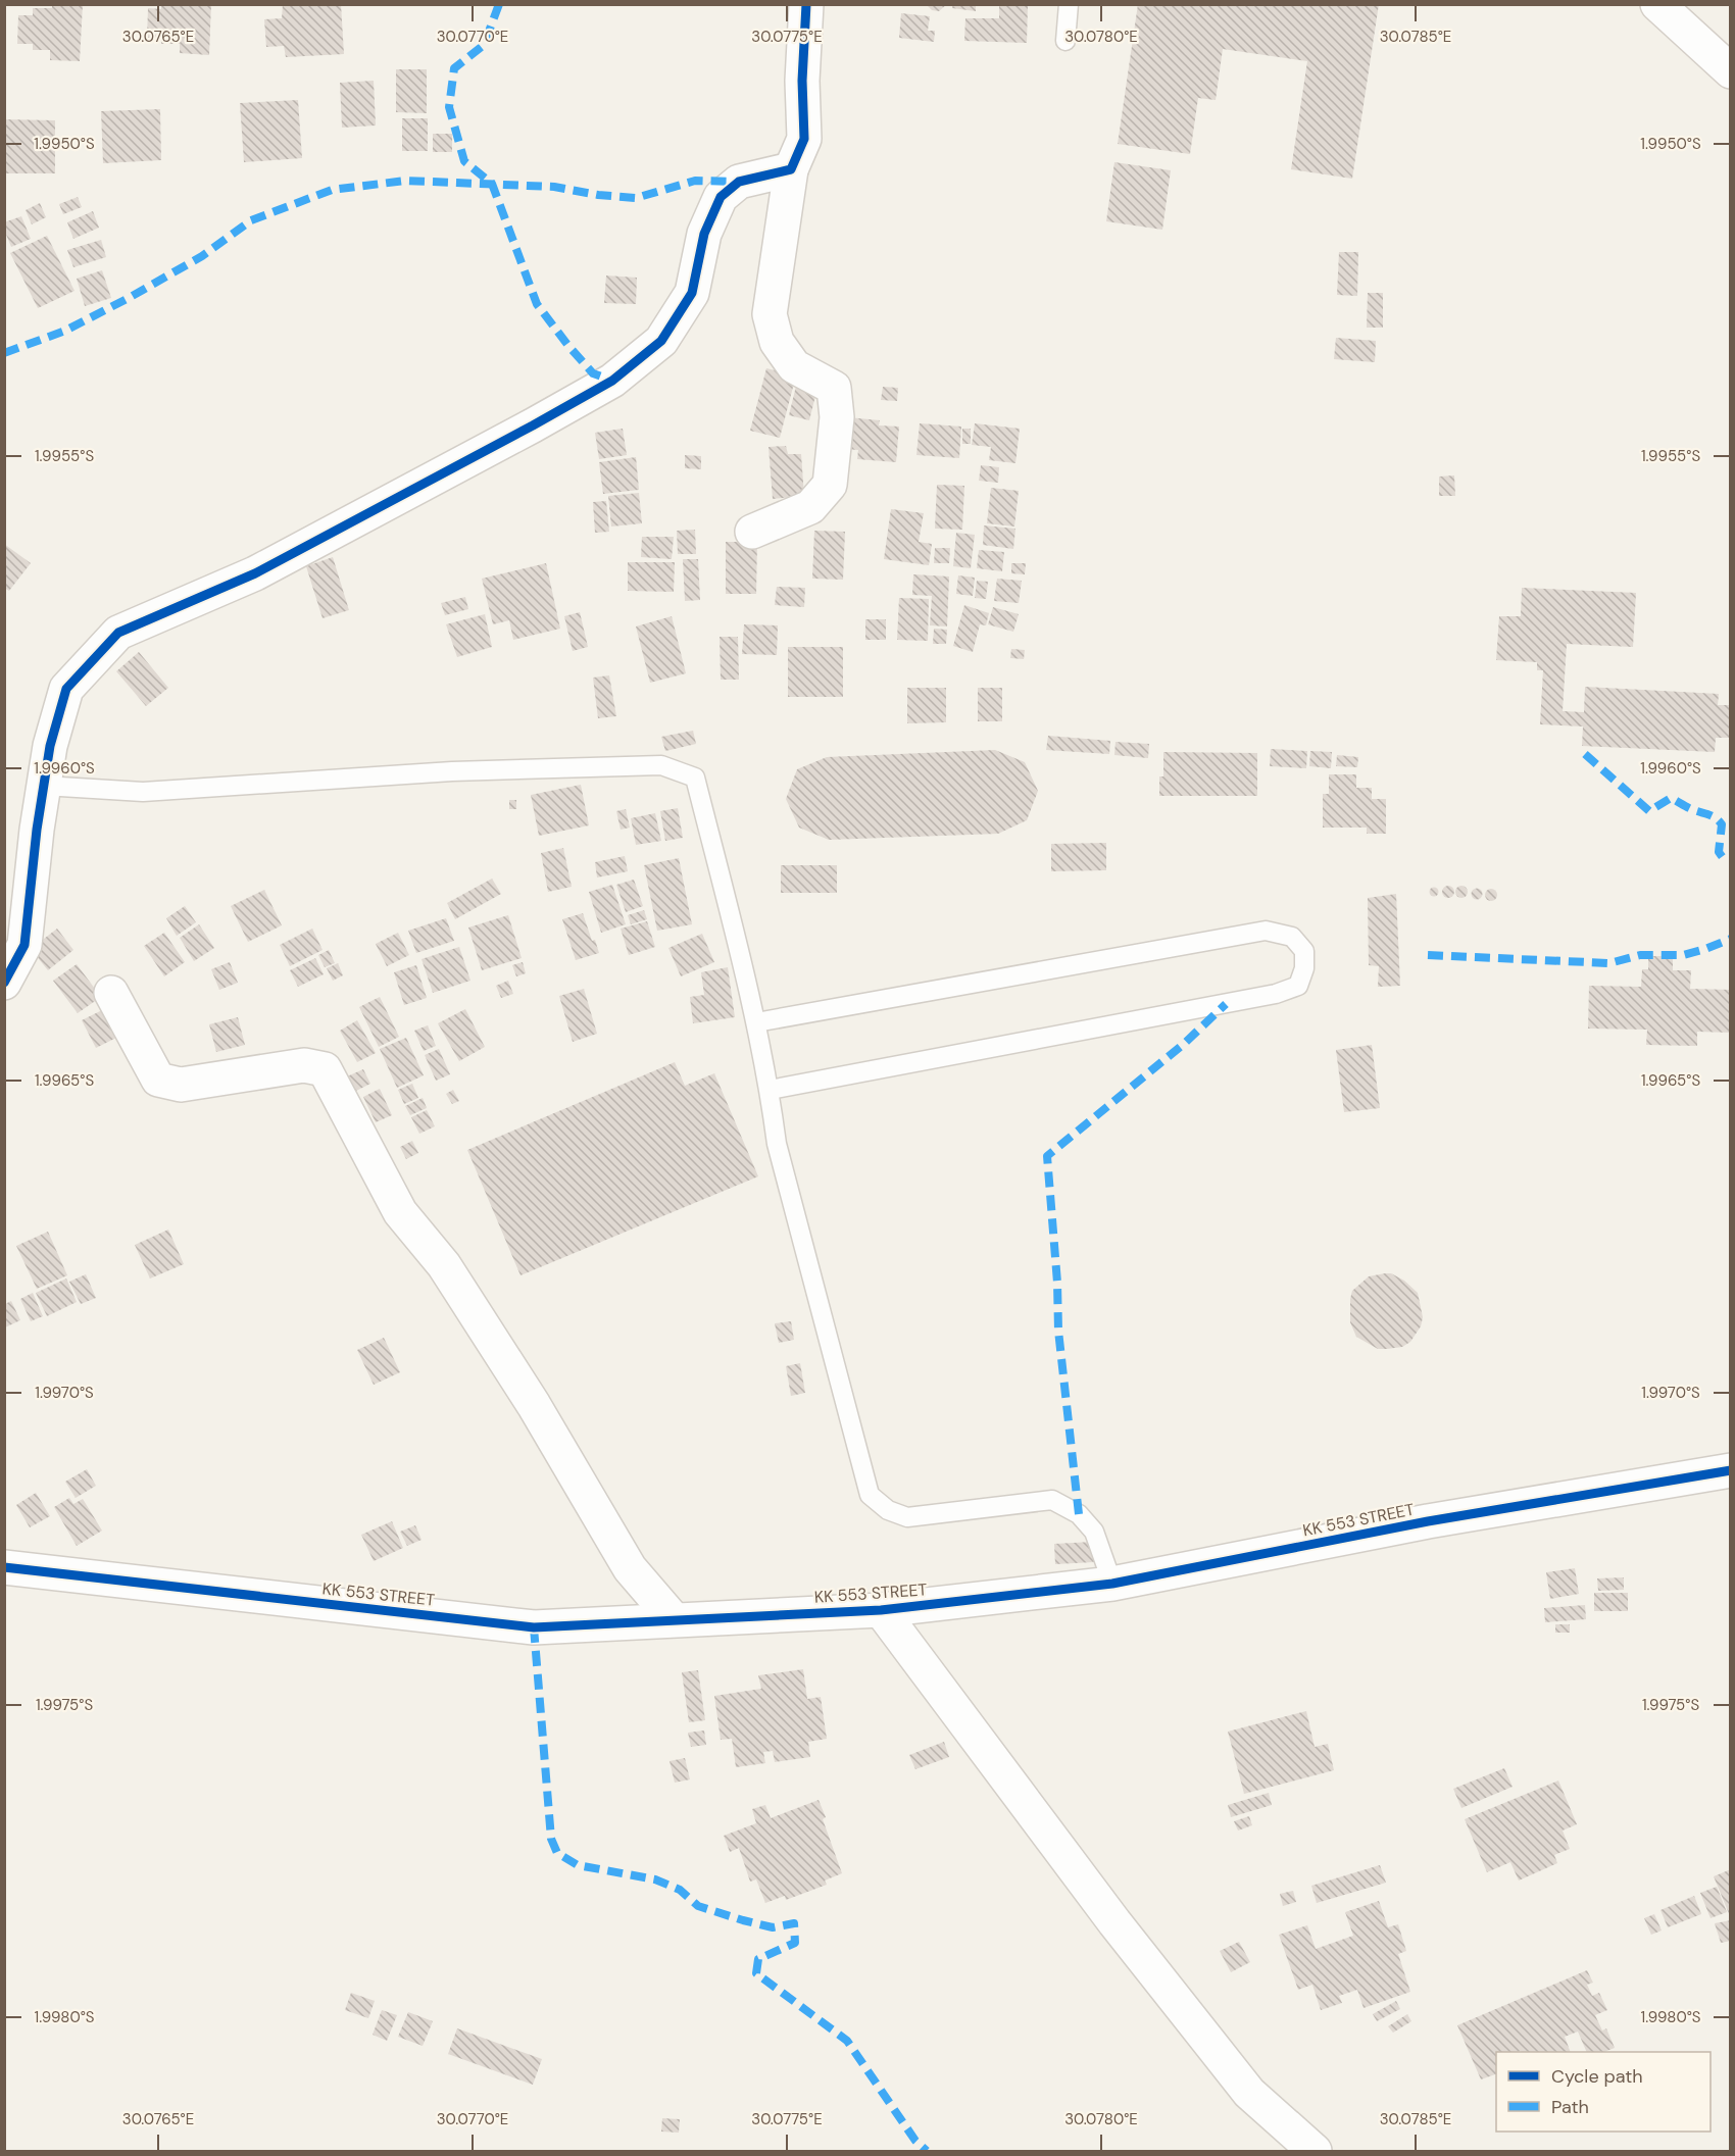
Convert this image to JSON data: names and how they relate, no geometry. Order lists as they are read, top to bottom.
{
  "streets": {
    "street": ["KK 553 STREET"]
  },
  "legend": ["Cycle path", "Path"],
  "coordinates": [
    "30.0765°E",
    "30.0770°E",
    "30.0775°E",
    "30.0780°E",
    "30.0785°E",
    "1.9950°S",
    "1.9955°S",
    "1.9960°S",
    "1.9965°S",
    "1.9970°S",
    "1.9975°S",
    "1.9980°S"
  ]
}
